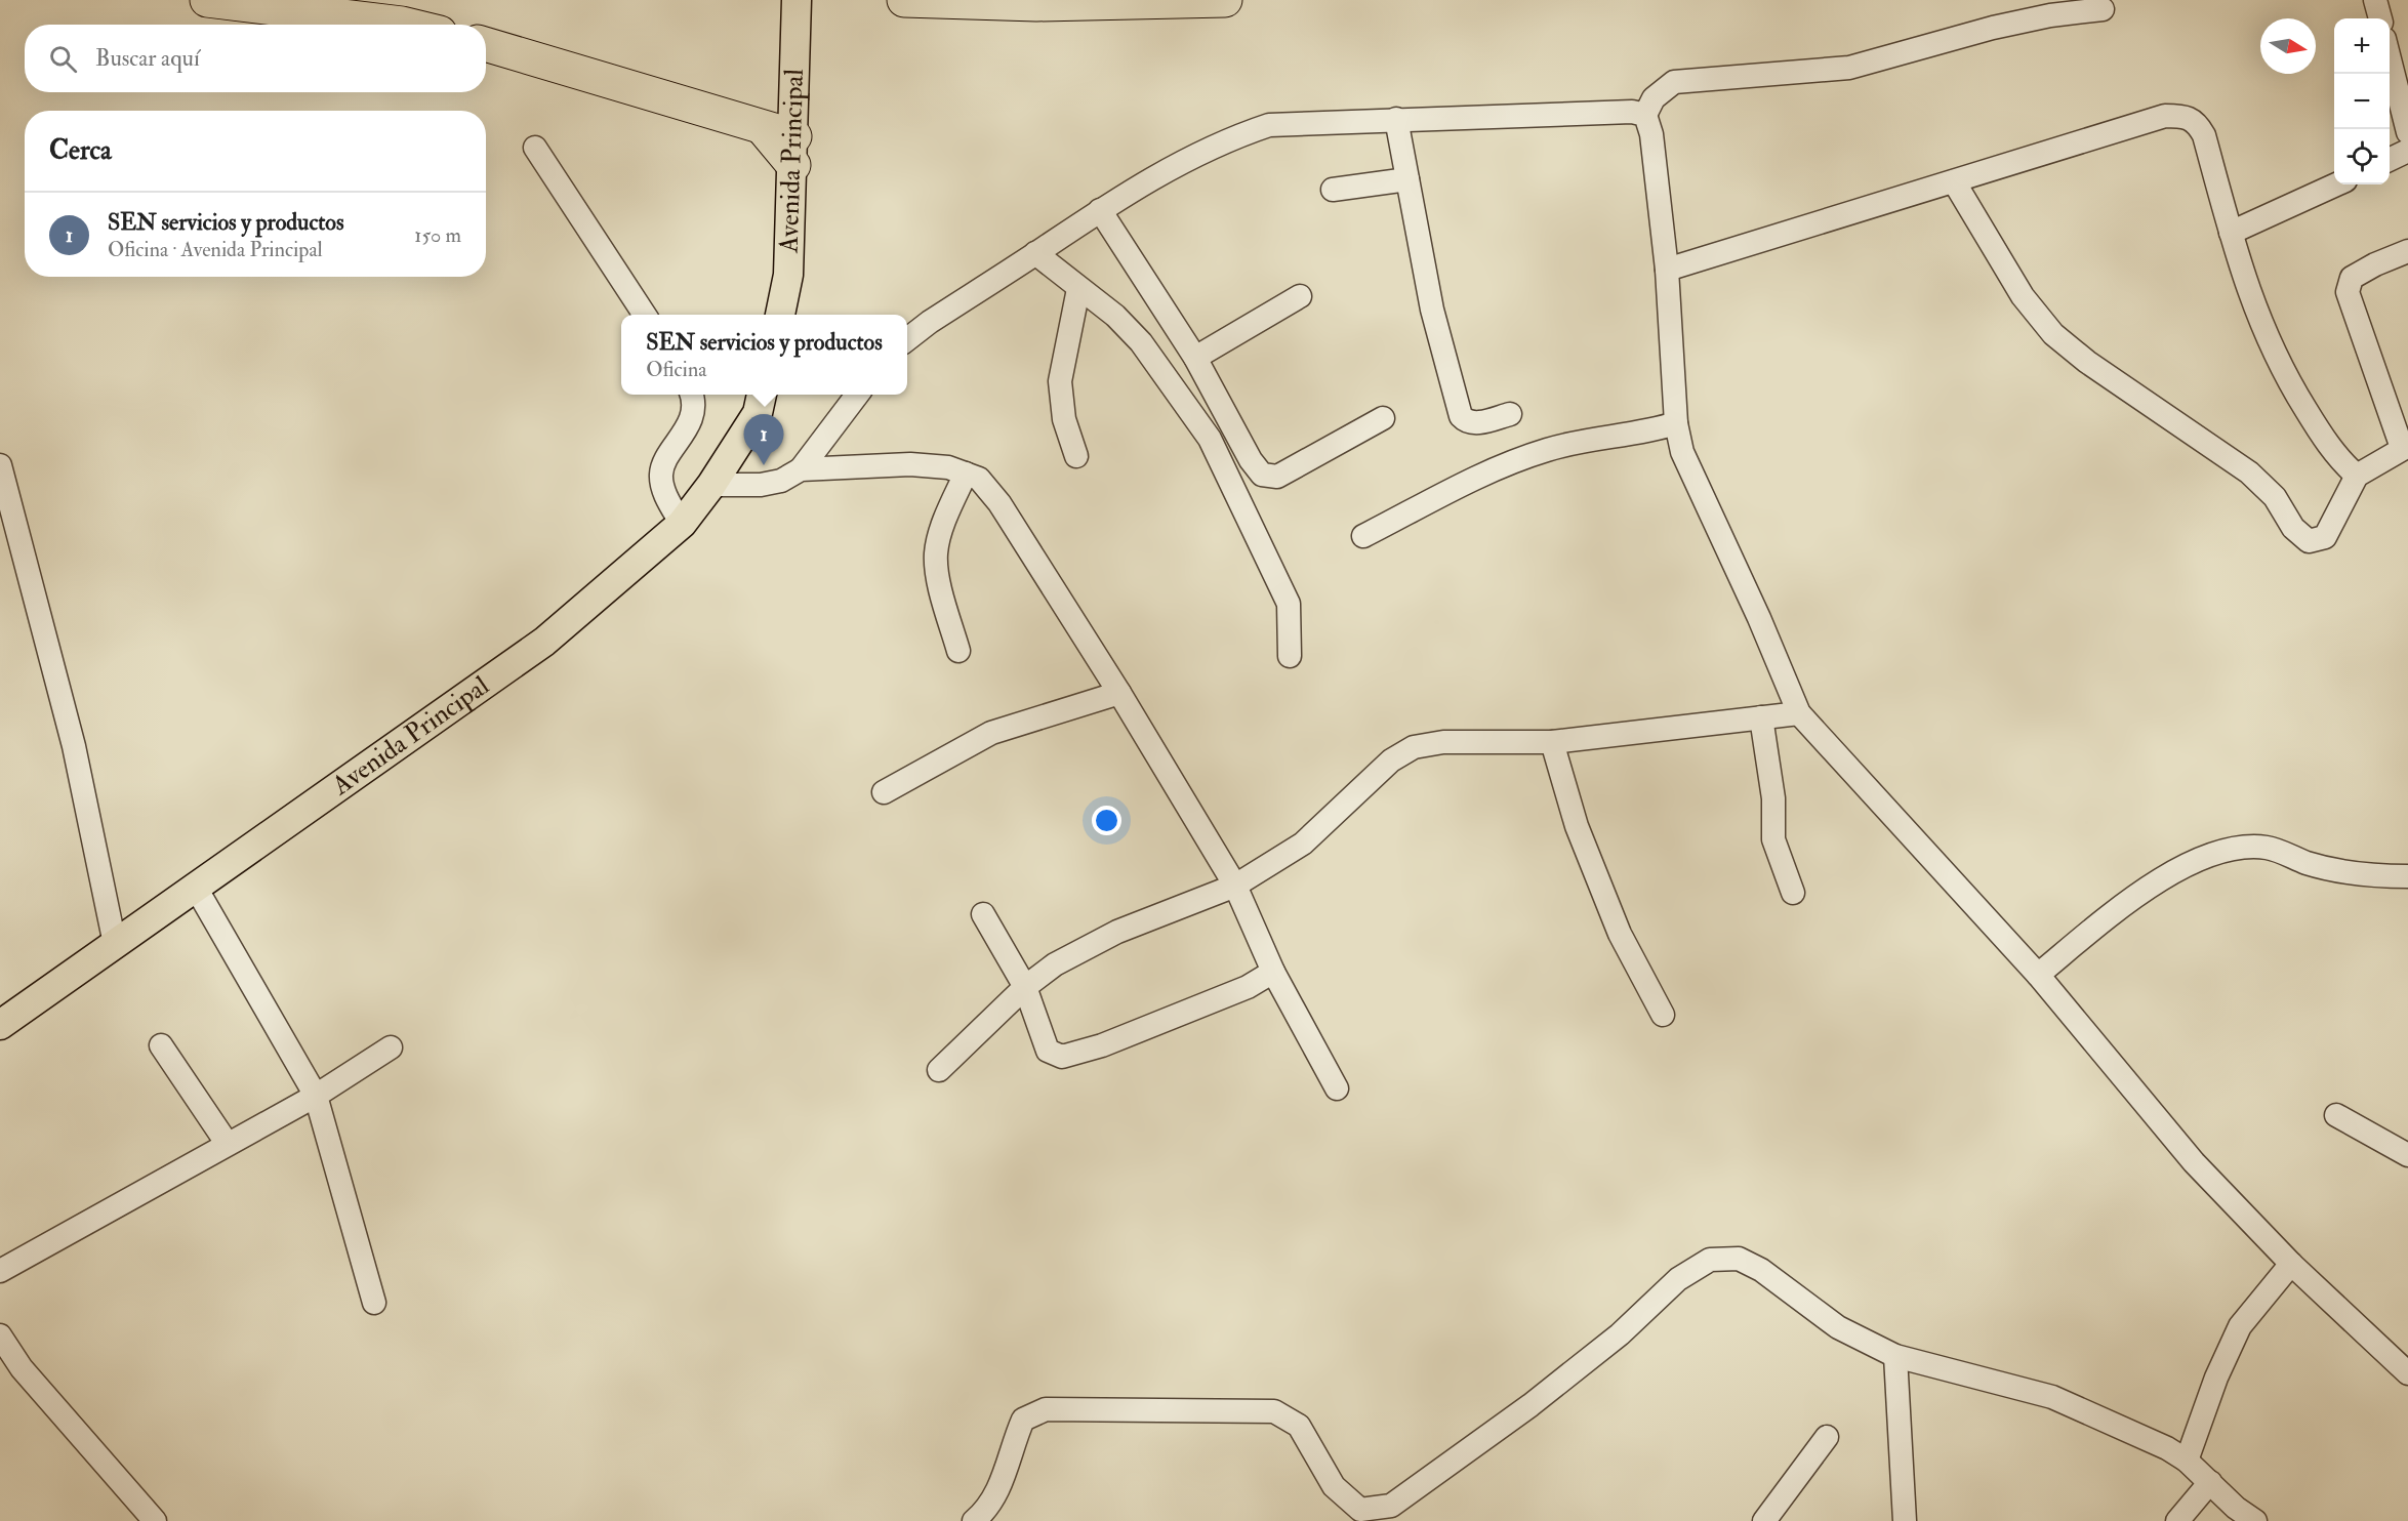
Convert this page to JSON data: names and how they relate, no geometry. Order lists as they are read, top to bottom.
{
  "streets": {
    "main road": ["Avenida Principal"]
  },
  "north": "right",
  "page": {
    "map_buttons": ["+", "−"],
    "search": "Buscar aquí",
    "heading": "Cerca",
    "list": [
      {
        "mark": "1",
        "name": "SEN servicios y productos",
        "note": "Oficina · Avenida Principal",
        "value": "150 m"
      }
    ],
    "popup": ["SEN servicios y productos", "Oficina"],
    "pins": "1"
  }
}
